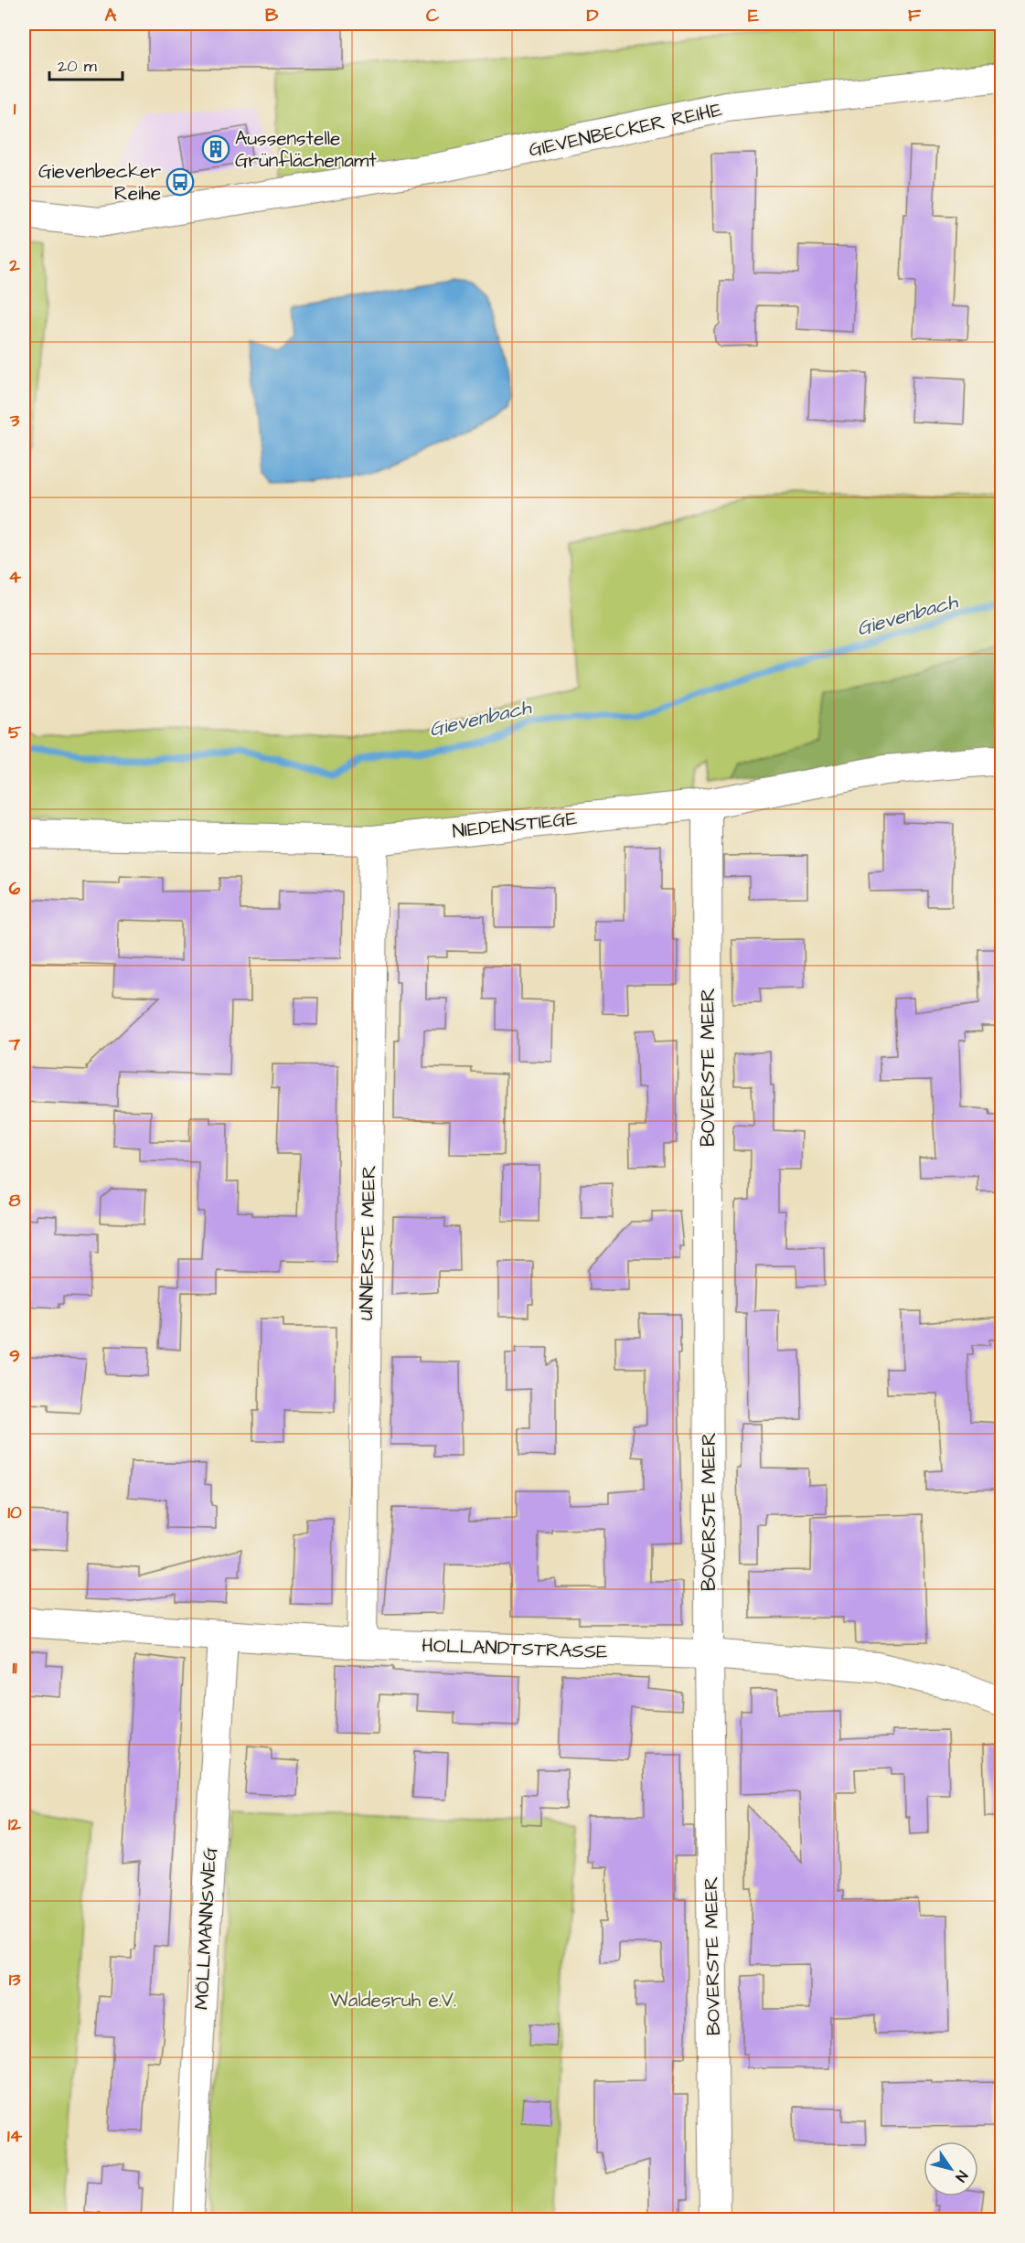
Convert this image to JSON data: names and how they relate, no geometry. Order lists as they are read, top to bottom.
{
  "streets": {
    "street": [
      "GIEVENBECKER REIHE",
      "NIEDENSTIEGE",
      "BOVERSTE MEER",
      "UNNERSTE MEER",
      "HOLLANDTSTRASSE",
      "MÖLLMANNSWEG"
    ]
  },
  "crossings": [
    ["NIEDENSTIEGE", "BOVERSTE MEER"],
    ["NIEDENSTIEGE", "UNNERSTE MEER"],
    ["BOVERSTE MEER", "HOLLANDTSTRASSE"],
    ["UNNERSTE MEER", "HOLLANDTSTRASSE"],
    ["HOLLANDTSTRASSE", "MÖLLMANNSWEG"]
  ],
  "water": ["Gievenbach"],
  "parks": ["Waldesruh e.V."],
  "places": {
    "building": ["Aussenstelle Grünflächenamt"],
    "bus stop": ["Gievenbecker Reihe"]
  },
  "scale_bar": "20 m",
  "north": "bottom right",
  "grid": {
    "columns": [
      "A",
      "B",
      "C",
      "D",
      "E",
      "F"
    ],
    "rows": [
      "1",
      "2",
      "3",
      "4",
      "5",
      "6",
      "7",
      "8",
      "9",
      "10",
      "11",
      "12",
      "13",
      "14"
    ]
  }
}
